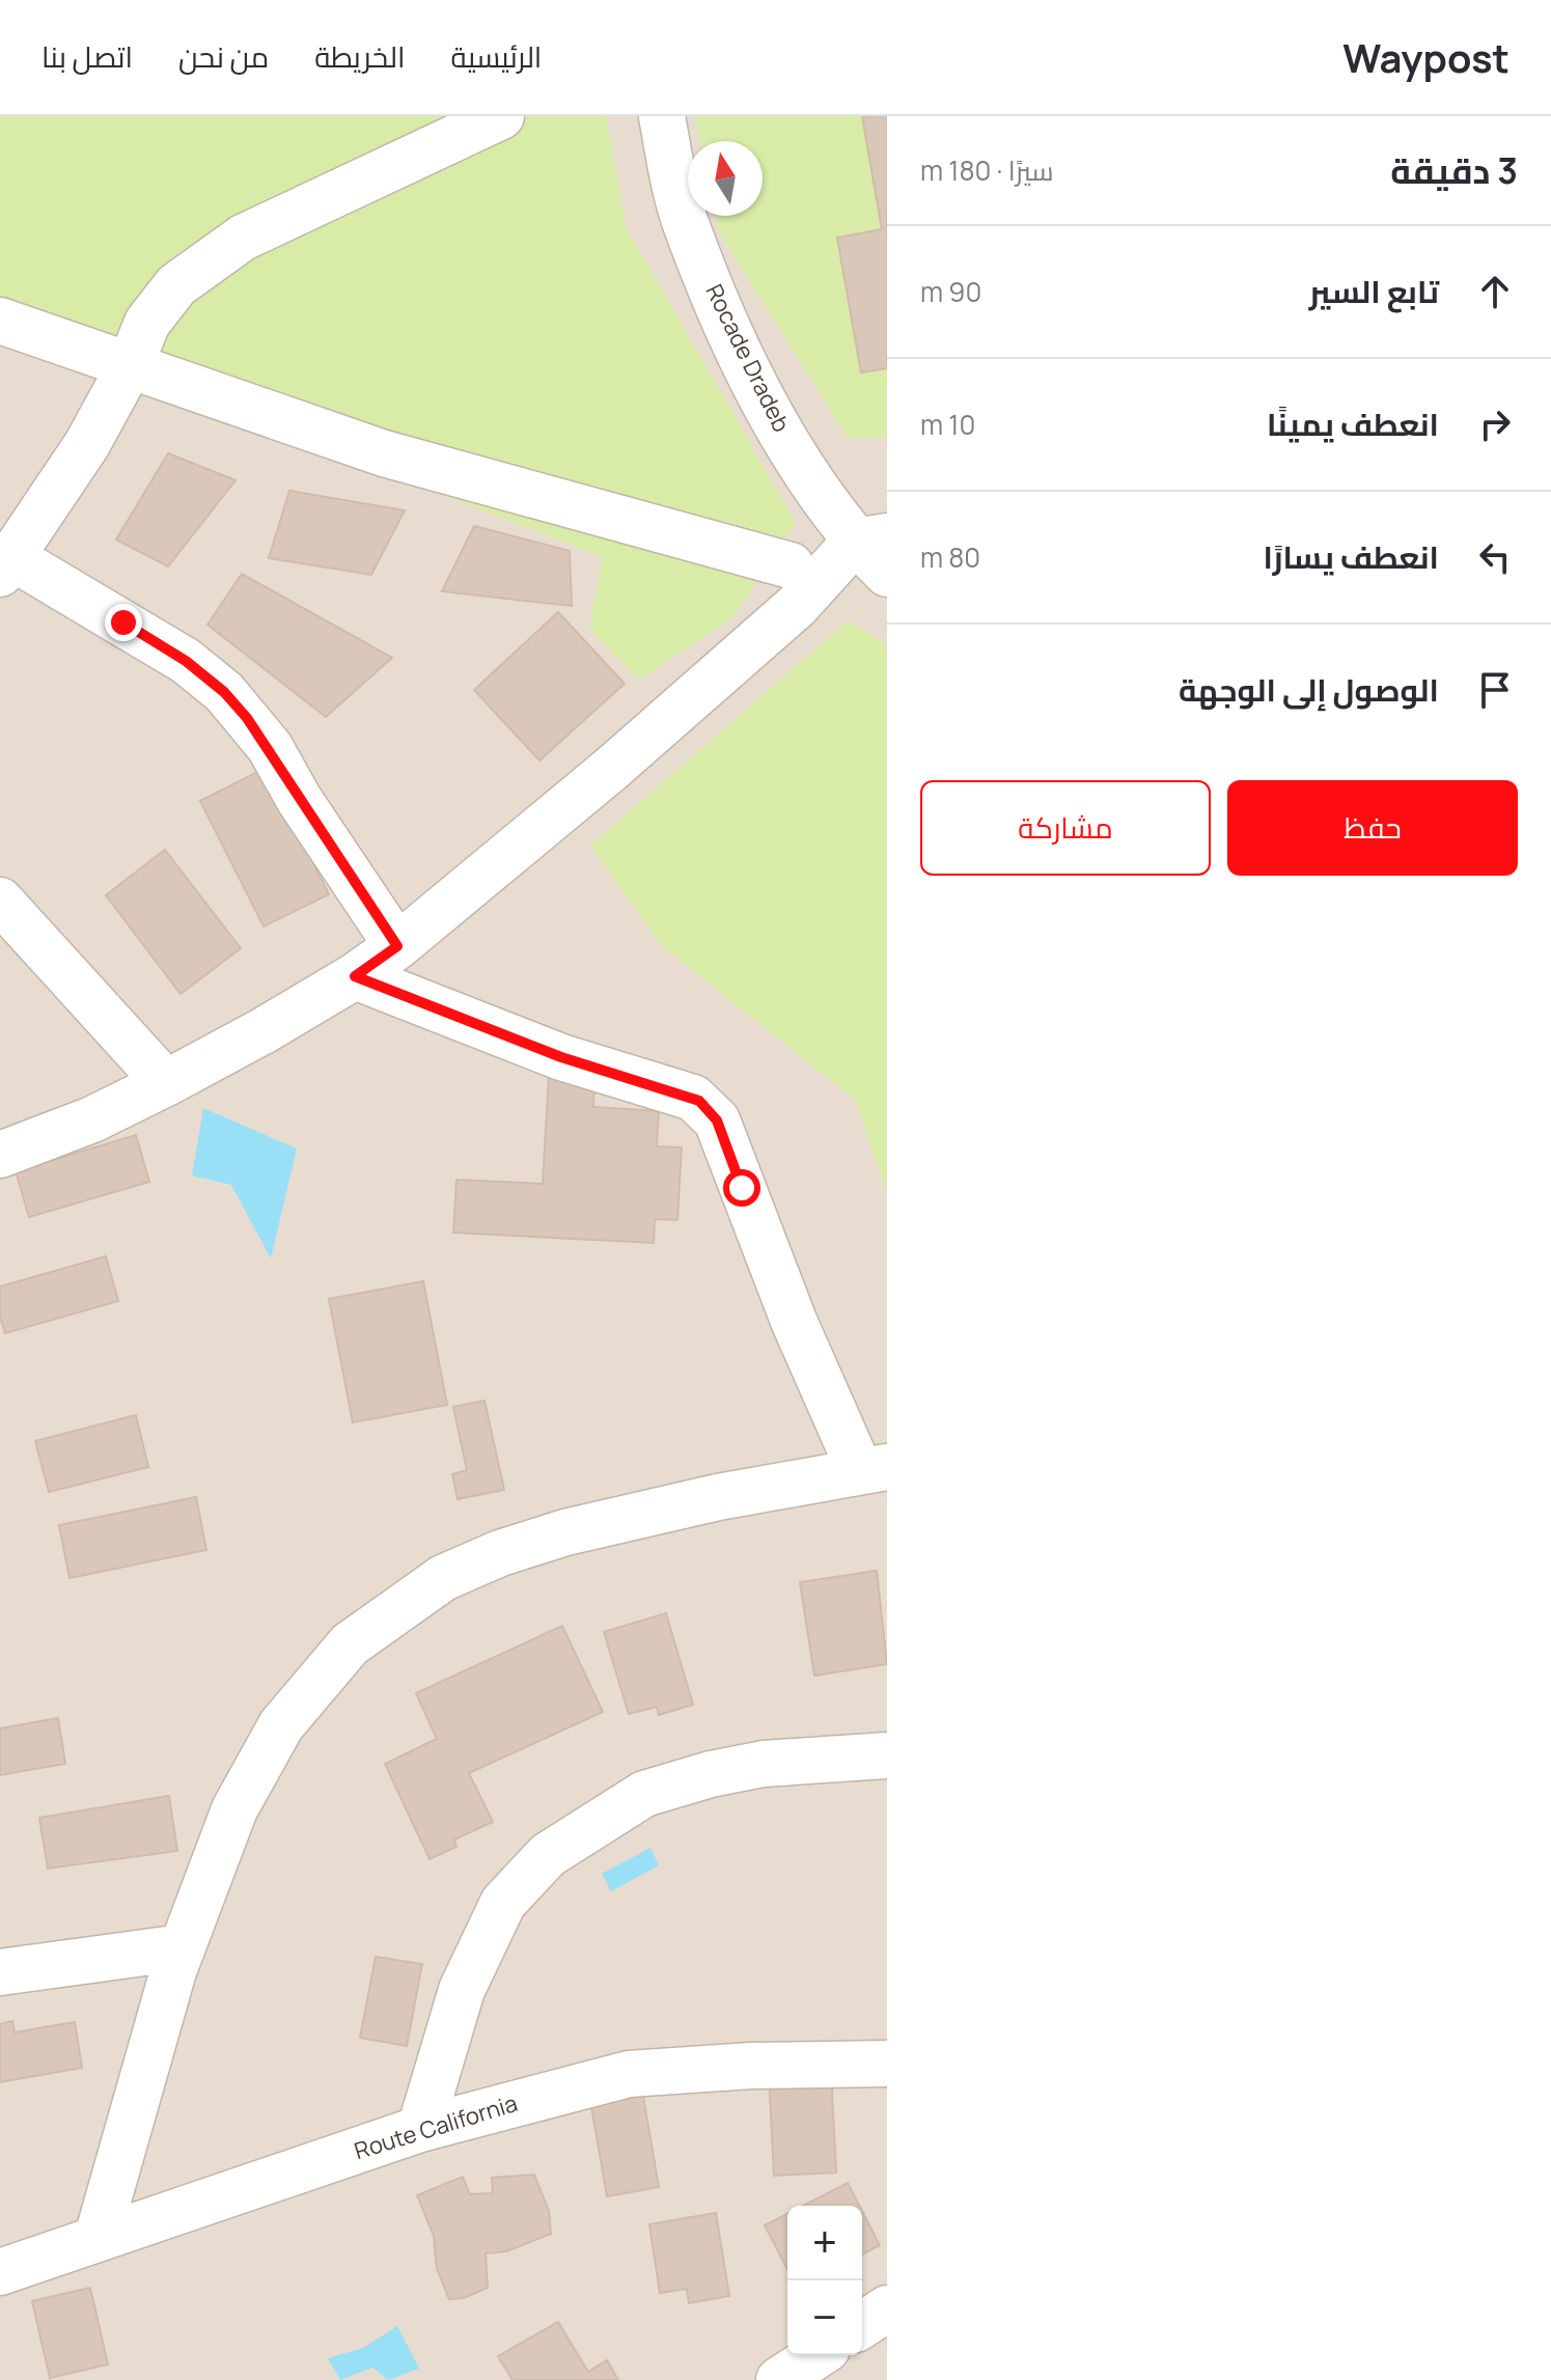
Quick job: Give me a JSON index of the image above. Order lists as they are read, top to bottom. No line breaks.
{"streets":{"street":["Rocade Dradeb","Route California"]},"north":"top","page":{"header":"Waypost","nav":["الرئيسية","الخريطة","من نحن","اتصل بنا"],"heading":["3 دقيقة","سيرًا · 180 m"],"list":[["تابع السير","90 m"],["انعطف يمينًا","10 m"],["انعطف يسارًا","80 m"],"الوصول إلى الوجهة"],"buttons":["حفظ","مشاركة"],"map_buttons":["+","−"]}}
